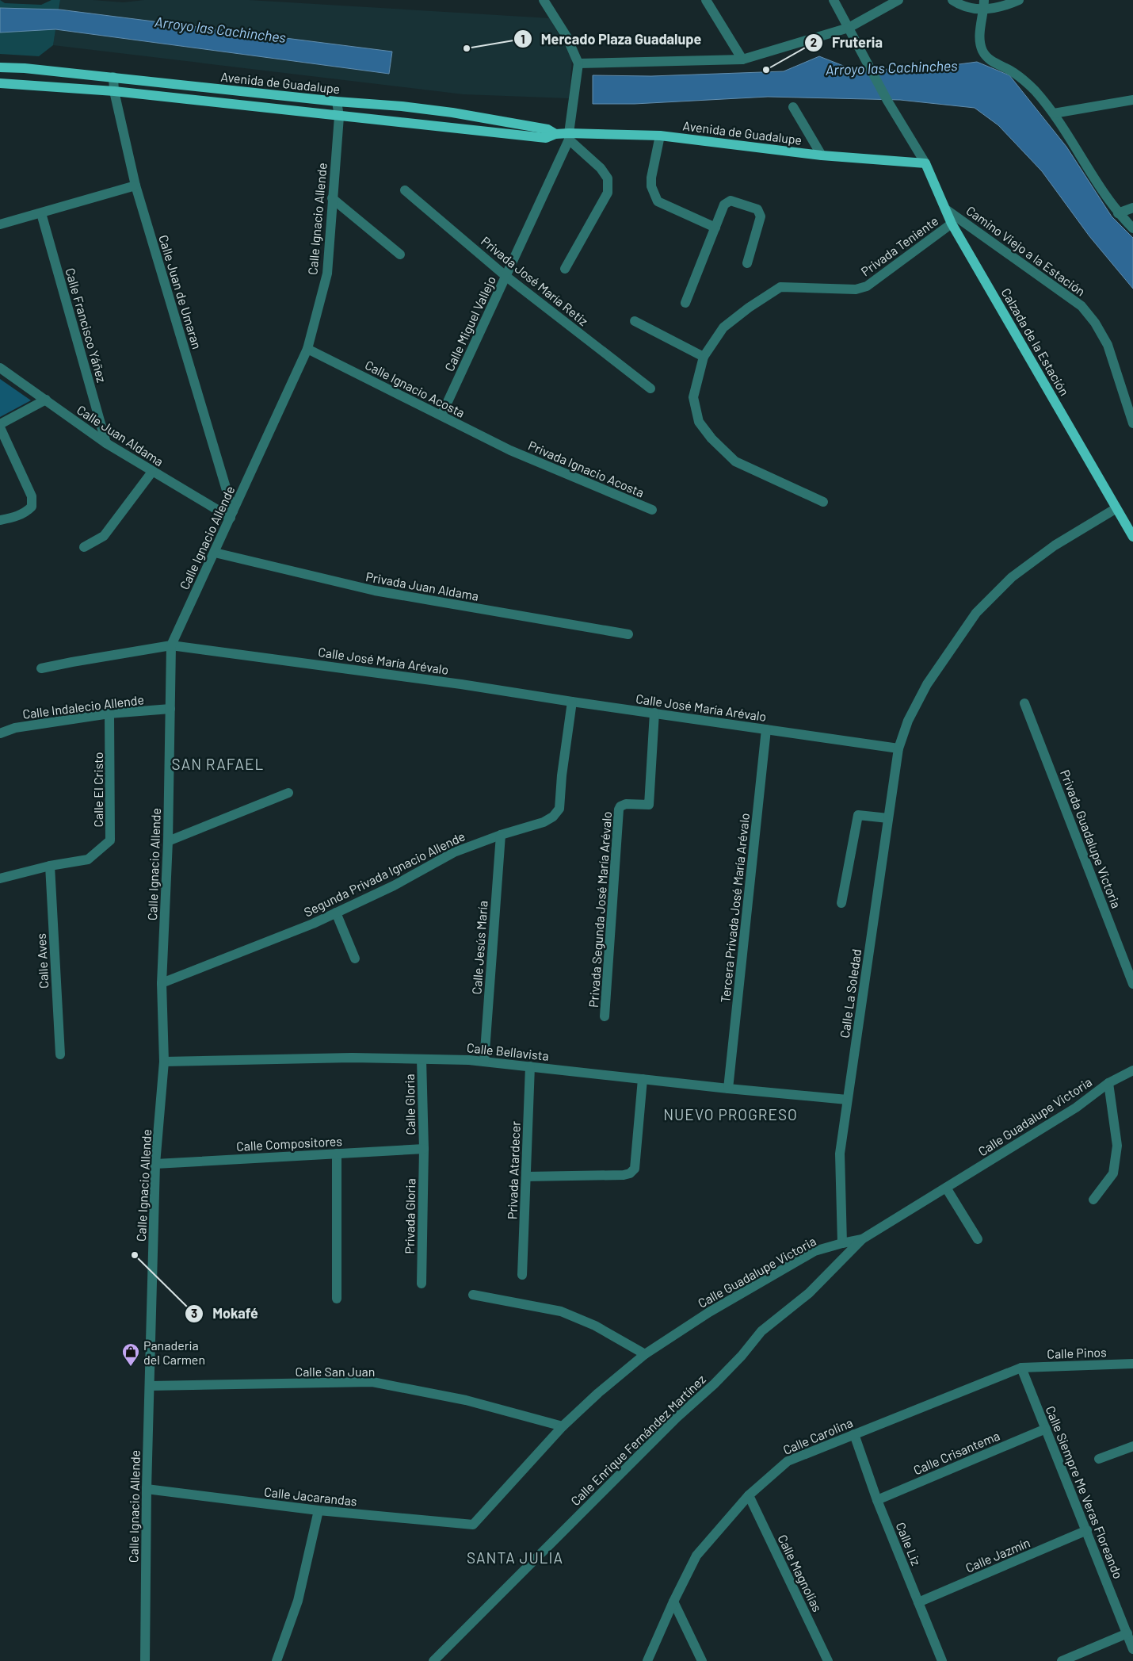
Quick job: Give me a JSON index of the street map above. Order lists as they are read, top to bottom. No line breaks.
{"streets":{"main road":["Avenida de Guadalupe","Calzada de la Estación"],"street":["Calle Ignacio Allende","Privada Teniente","Camino Viejo a la Estación","Privada José María Retiz","Calle Juan de Umaran","Calle Miguel Vallejo","Calle Francisco Yáñez","Calle Ignacio Acosta","Calle Juan Aldama","Privada Ignacio Acosta","Privada Juan Aldama","Calle José María Arévalo","Calle Indalecio Allende","Calle El Cristo","Privada Guadalupe Victoria","Segunda Privada Ignacio Allende","Tercera Privada José María Arévalo","Privada Segunda José María Arévalo","Calle Jesús María","Calle Aves","Calle La Soledad","Calle Bellavista","Calle Gloria","Calle Guadalupe Victoria","Calle Compositores","Privada Atardecer","Privada Gloria","Calle Pinos","Calle San Juan","Calle Carolina","Calle Enrique Fernández Martínez","Calle Crisantema","Calle Siempre Me Veras Floreando","Calle Jacarandas","Calle Liz","Calle Jazmín","Calle Magnolias"]},"crossings":[["Avenida de Guadalupe","Calle Ignacio Allende"],["Avenida de Guadalupe","Calle Juan de Umaran"],["Avenida de Guadalupe","Calle Miguel Vallejo"],["Avenida de Guadalupe","Calzada de la Estación"],["Calle Ignacio Allende","Calle Juan de Umaran"],["Calle Ignacio Allende","Calle Ignacio Acosta"],["Calle Ignacio Allende","Calle Juan Aldama"],["Calle Ignacio Allende","Privada Juan Aldama"],["Calle Ignacio Allende","Calle José María Arévalo"],["Calle Ignacio Allende","Calle Indalecio Allende"],["Calle Ignacio Allende","Segunda Privada Ignacio Allende"],["Calle Ignacio Allende","Calle Bellavista"],["Calle Ignacio Allende","Calle Compositores"],["Calle Ignacio Allende","Calle San Juan"],["Calle Ignacio Allende","Calle Jacarandas"],["Privada Teniente","Calzada de la Estación"],["Camino Viejo a la Estación","Calzada de la Estación"],["Privada José María Retiz","Calle Miguel Vallejo"],["Calle Juan de Umaran","Calle Juan Aldama"],["Calle Miguel Vallejo","Calle Ignacio Acosta"],["Calle Francisco Yáñez","Calle Juan Aldama"],["Calle Ignacio Acosta","Privada Ignacio Acosta"],["Calle José María Arévalo","Segunda Privada Ignacio Allende"],["Calle José María Arévalo","Tercera Privada José María Arévalo"],["Calle José María Arévalo","Privada Segunda José María Arévalo"],["Calle José María Arévalo","Calle La Soledad"],["Calle Indalecio Allende","Calle El Cristo"],["Calle El Cristo","Calle Aves"],["Segunda Privada Ignacio Allende","Calle Jesús María"],["Tercera Privada José María Arévalo","Calle Bellavista"],["Calle Jesús María","Calle Bellavista"],["Calle La Soledad","Calle Bellavista"],["Calle La Soledad","Calle Guadalupe Victoria"],["Calle Bellavista","Calle Gloria"],["Calle Bellavista","Privada Atardecer"],["Calle Gloria","Calle Compositores"],["Calle Gloria","Privada Gloria"],["Calle Guadalupe Victoria","Calle San Juan"],["Calle Guadalupe Victoria","Calle Enrique Fernández Martínez"],["Calle Guadalupe Victoria","Calle Jacarandas"],["Calle Compositores","Privada Gloria"],["Calle Pinos","Calle Carolina"],["Calle Pinos","Calle Siempre Me Veras Floreando"],["Calle Carolina","Calle Siempre Me Veras Floreando"],["Calle Carolina","Calle Liz"],["Calle Carolina","Calle Magnolias"],["Calle Crisantema","Calle Siempre Me Veras Floreando"],["Calle Crisantema","Calle Liz"],["Calle Siempre Me Veras Floreando","Calle Jazmín"],["Calle Liz","Calle Jazmín"]],"districts":["SAN RAFAEL","NUEVO PROGRESO","SANTA JULIA"],"water":["Arroyo las Cachinches"],"places":{"other":["Mercado Plaza Guadalupe","Fruteria","Mokafé"],"shop":["Panaderia del Carmen"]}}
